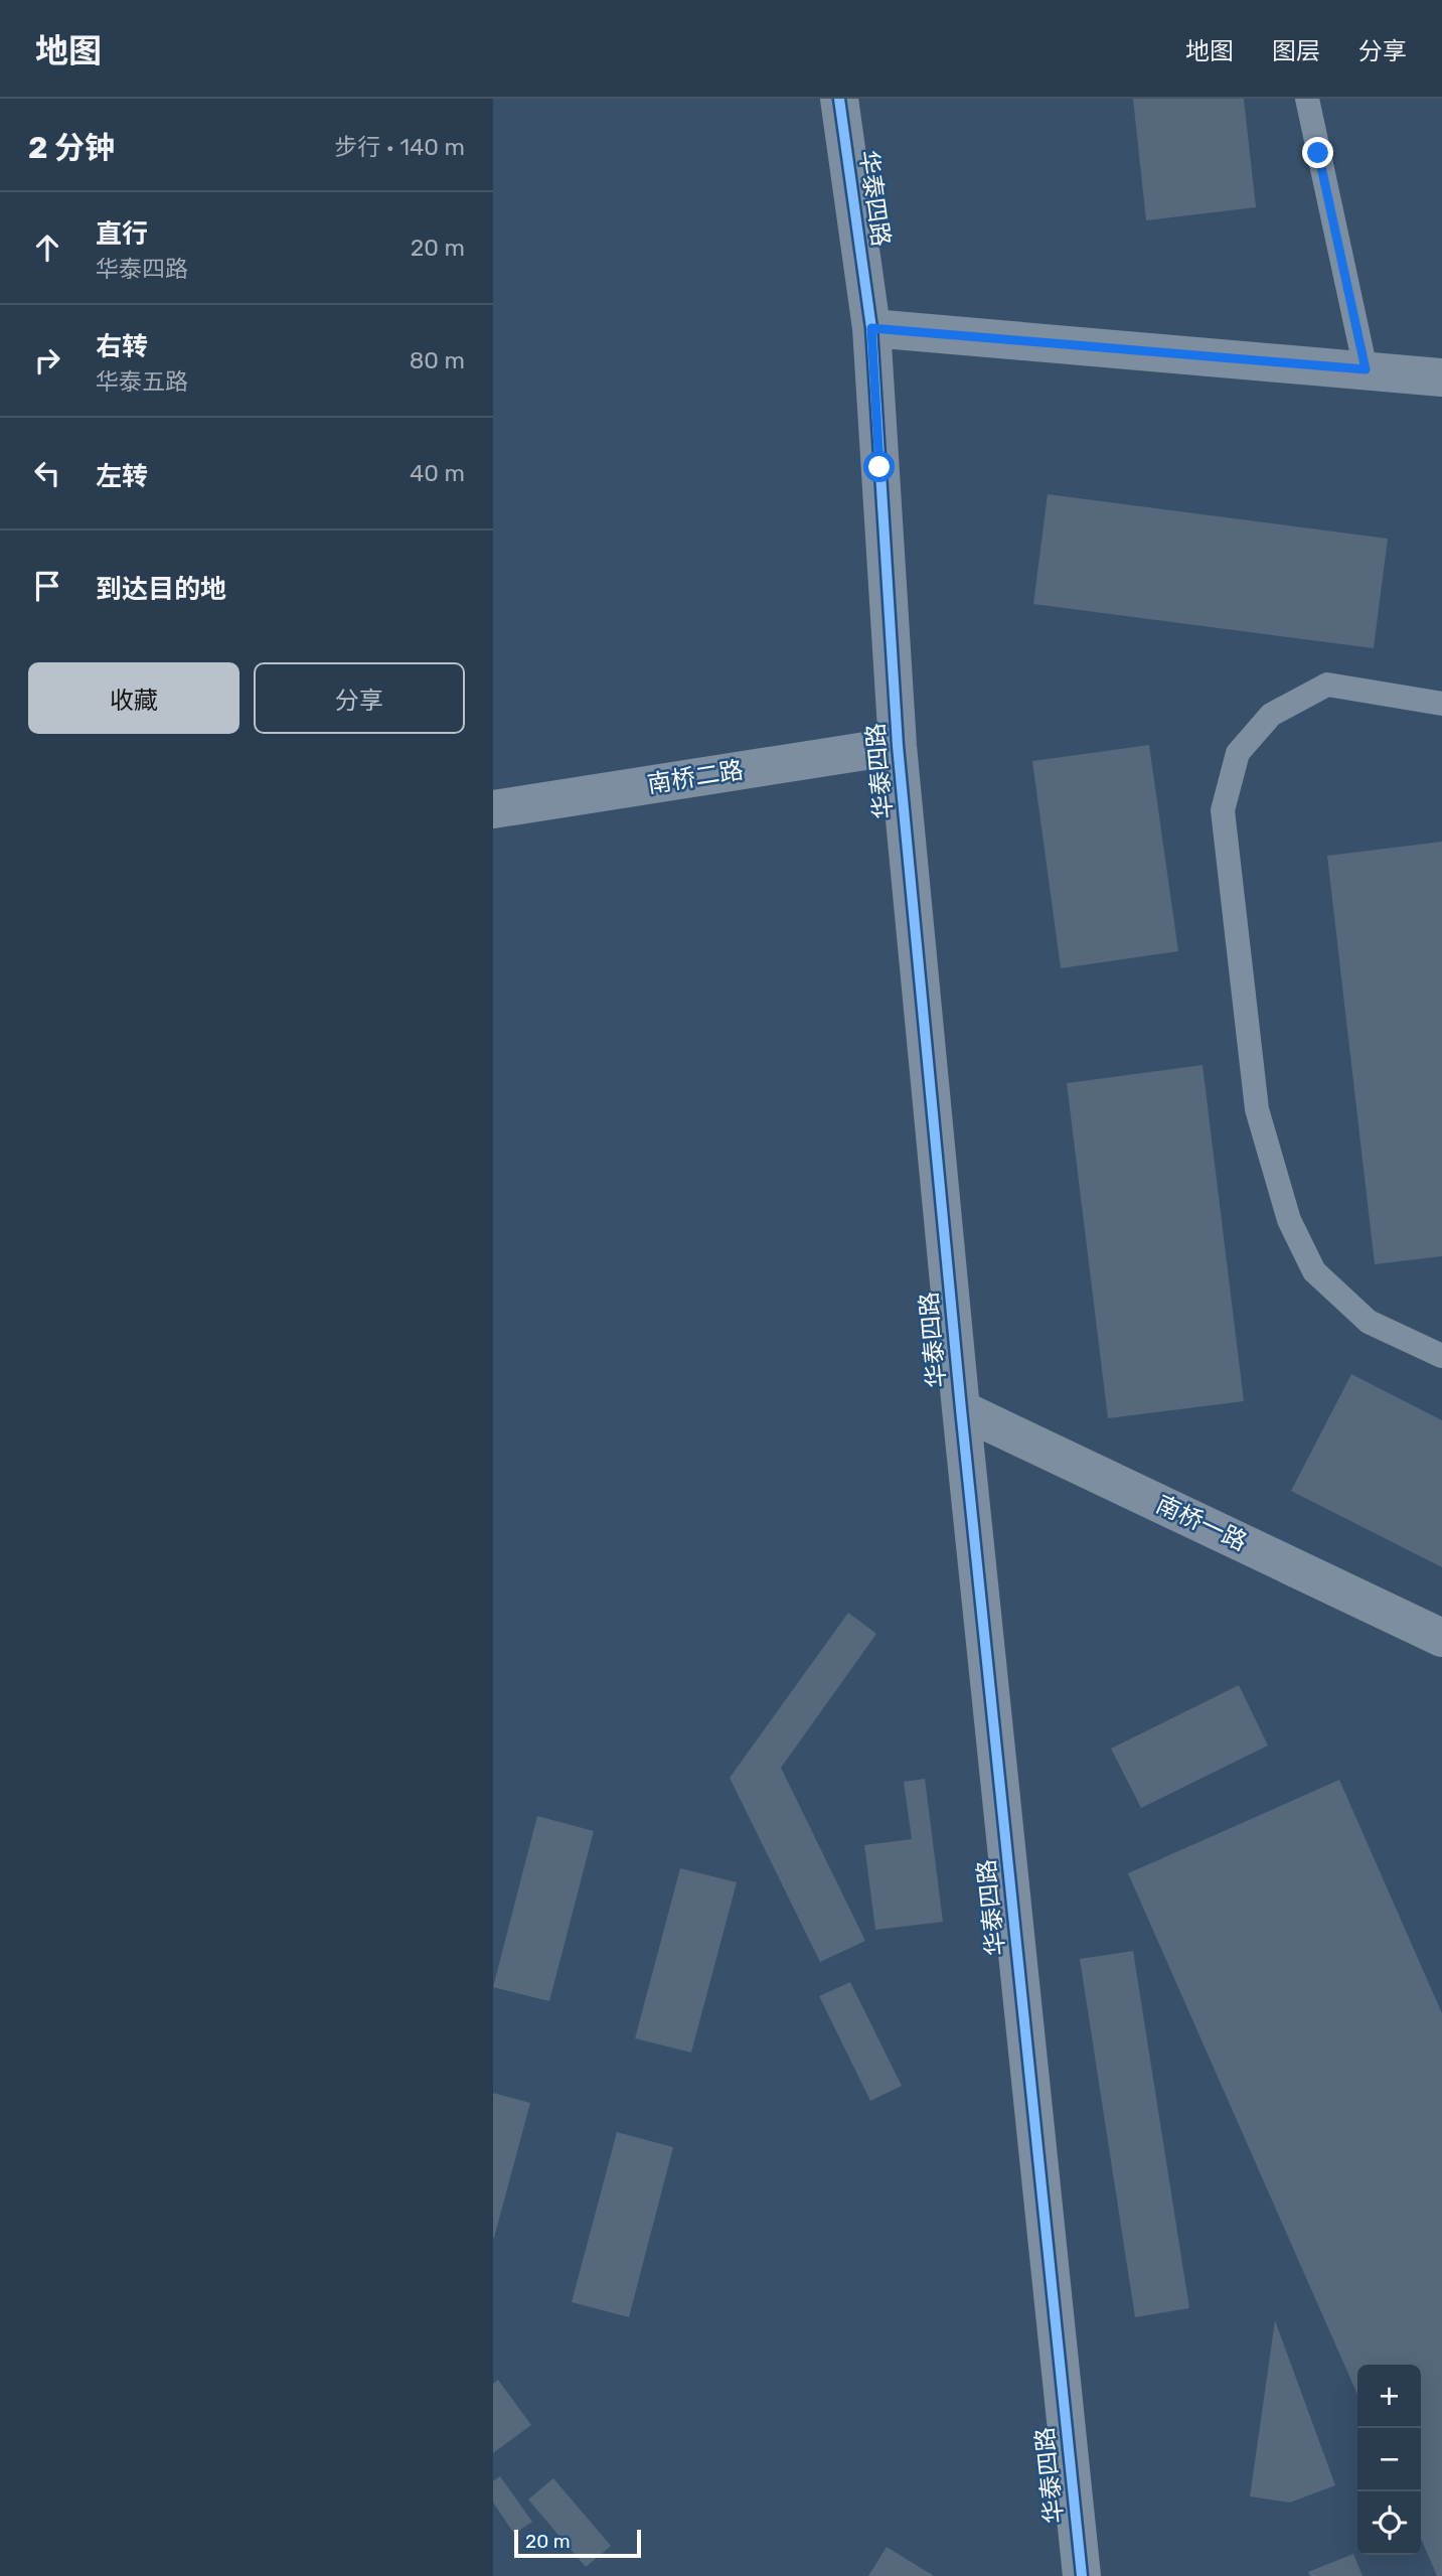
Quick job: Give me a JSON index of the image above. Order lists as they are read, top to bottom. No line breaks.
{"streets":{"street":["华泰四路","南桥二路","南桥一路"]},"crossings":[["华泰四路","南桥二路"],["华泰四路","南桥一路"]],"scale_bar":"20 m","page":{"header":"地图","nav":["地图","图层","分享"],"heading":["2 分钟","步行 · 140 m"],"list":[["直行","华泰四路","20 m"],["右转","华泰五路","80 m"],["左转","40 m"],"到达目的地"],"buttons":["收藏","分享"],"map_buttons":["+","−"],"scale":"20 m"}}
